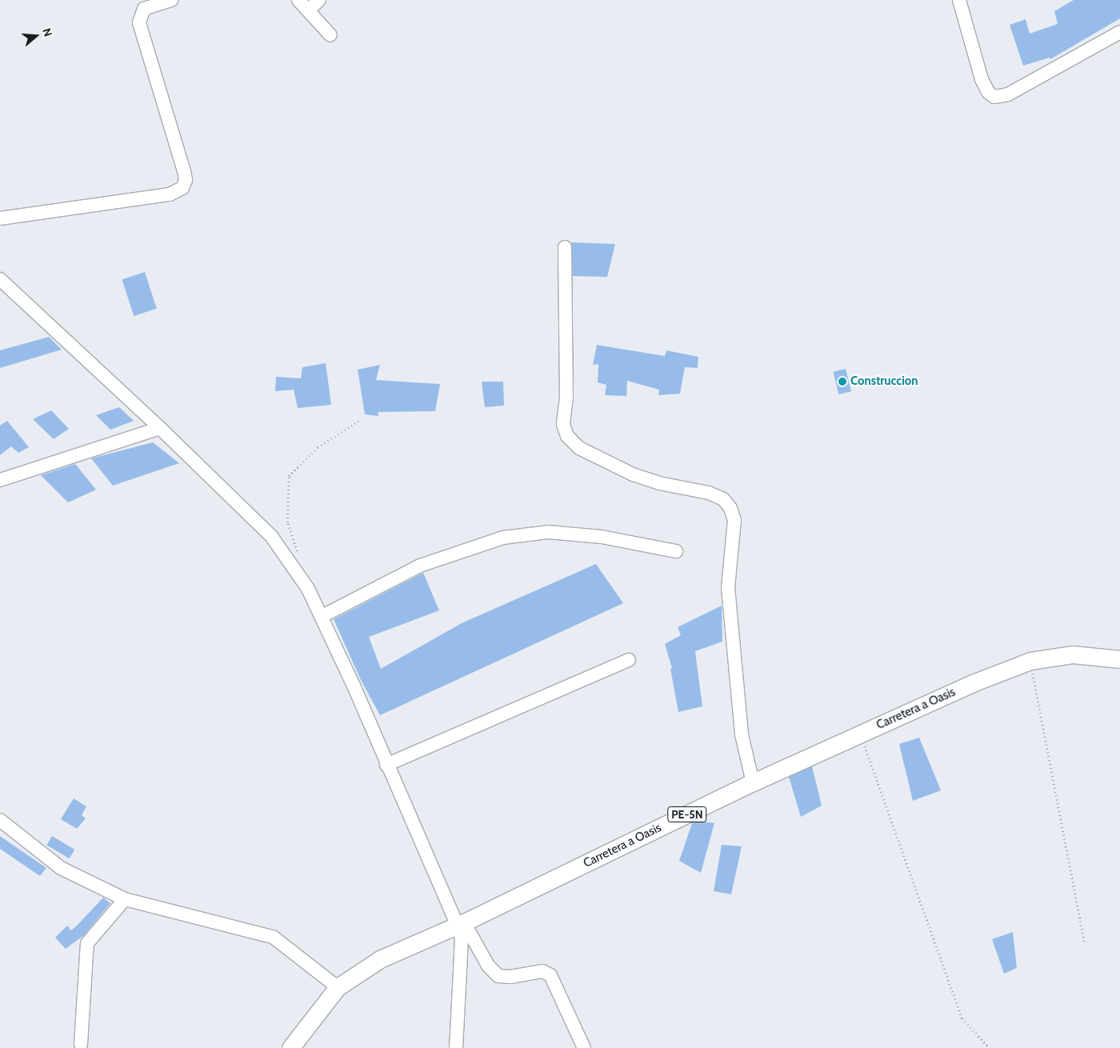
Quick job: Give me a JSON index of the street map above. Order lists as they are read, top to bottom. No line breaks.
{"streets":{"main road":["Carretera a Oasis","PE-5N"]},"places":["Construccion"],"north":"right"}
